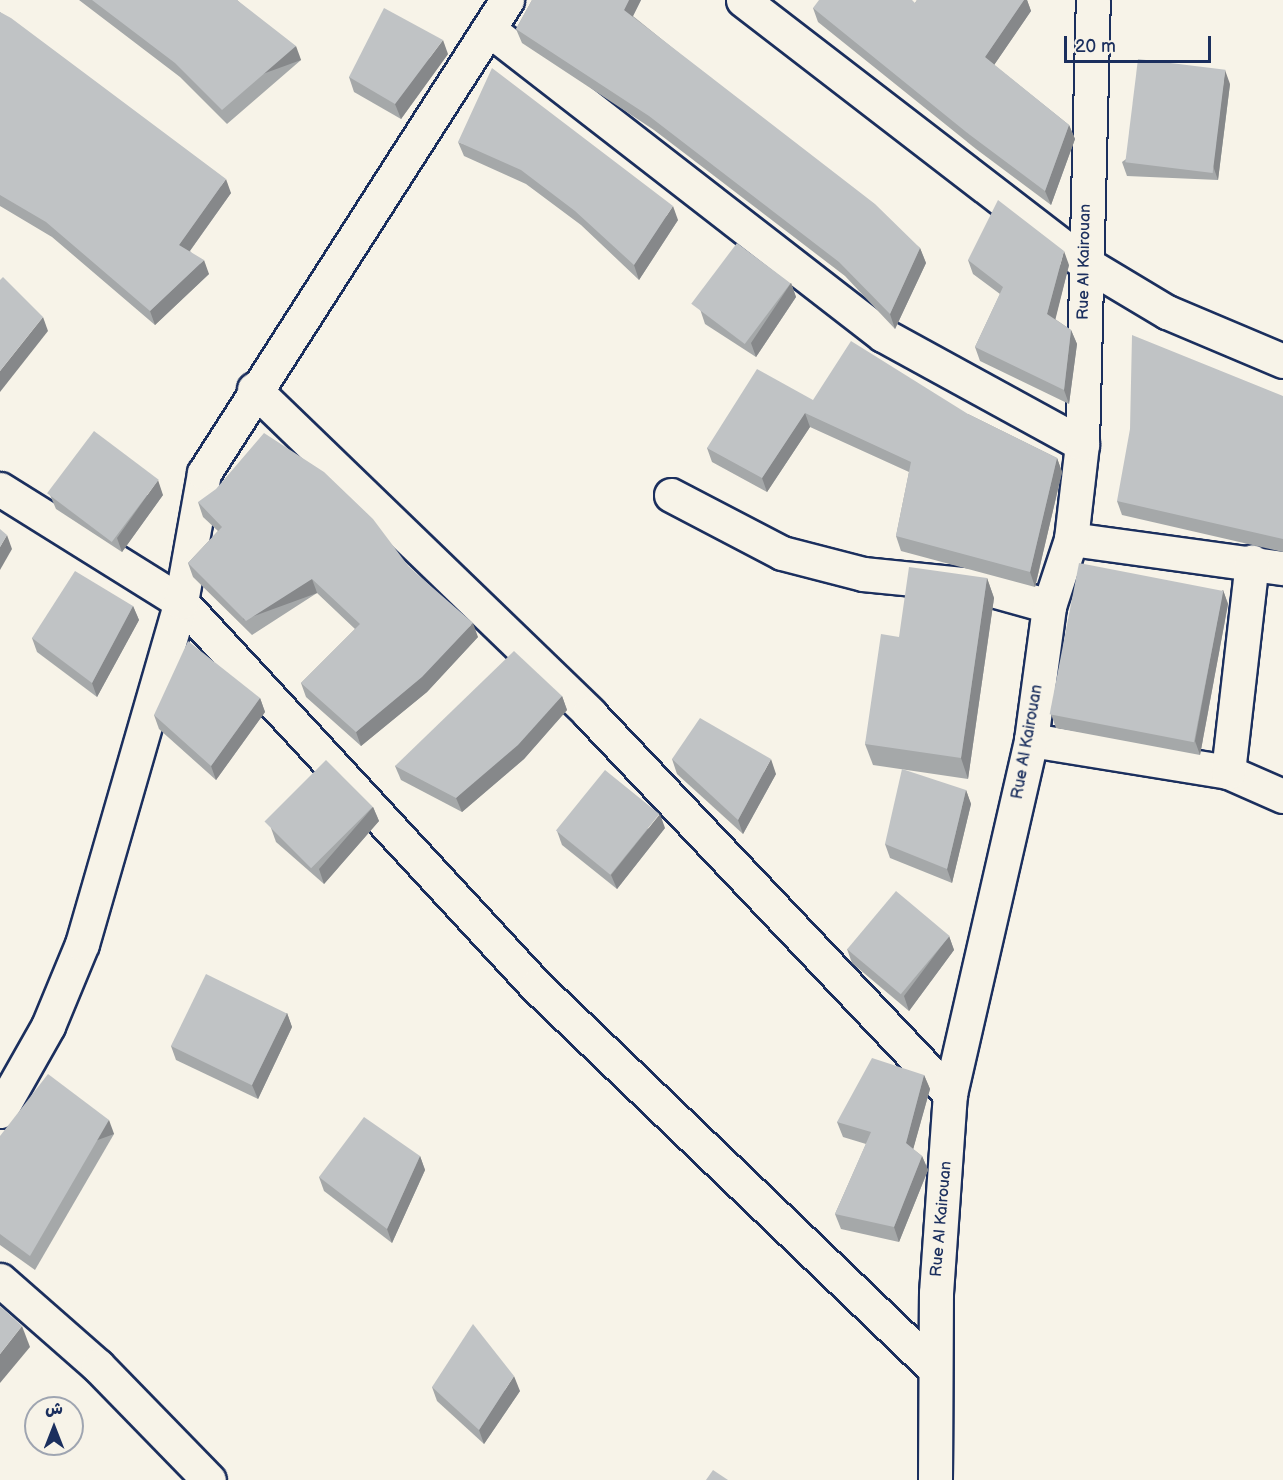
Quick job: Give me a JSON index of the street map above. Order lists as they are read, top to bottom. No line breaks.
{"streets":{"street":["Rue Al Kairouan"]},"scale_bar":"20 m","north":"top"}
